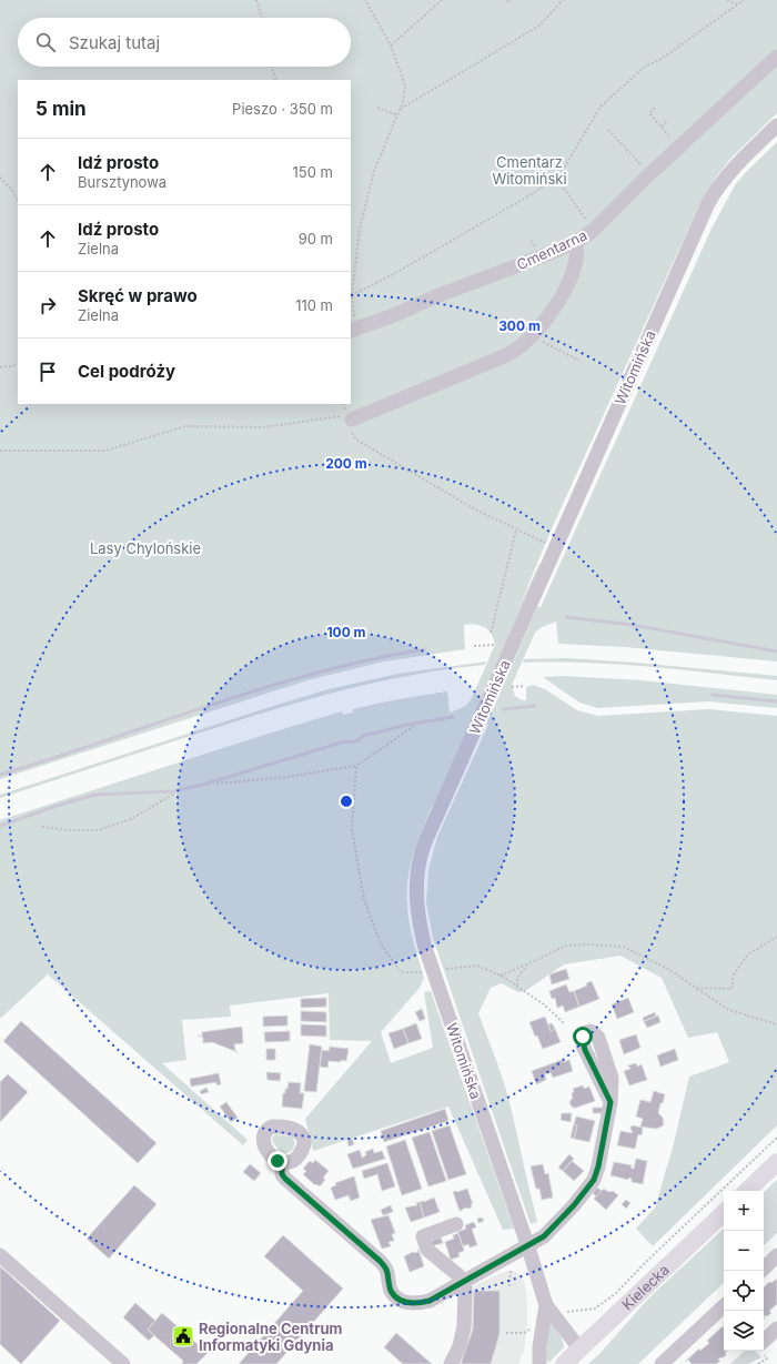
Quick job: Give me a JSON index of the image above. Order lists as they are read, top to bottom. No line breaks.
{"streets":{"main road":["Kielecka"],"street":["Cmentarna","Witomińska"]},"crossings":[["Witomińska","Kielecka"]],"parks":["Cmentarz Witomiński","Lasy Chylońskie"],"places":{"public building":["Regionalne Centrum Informatyki Gdynia"]},"page":{"search":"Szukaj tutaj","heading":["5 min","Pieszo · 350 m"],"list":[["Idź prosto","Bursztynowa","150 m"],["Idź prosto","Zielna","90 m"],["Skręć w prawo","Zielna","110 m"],"Cel podróży"],"map_buttons":["+","−"]},"rings":["300 m","200 m","100 m"]}
